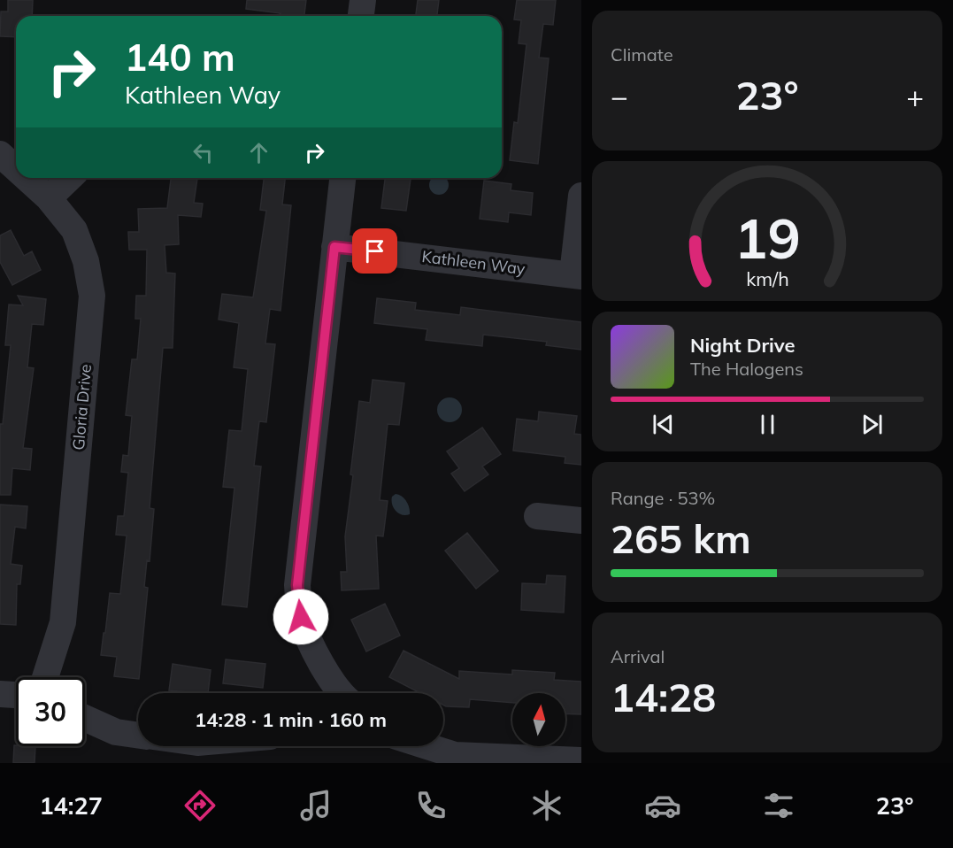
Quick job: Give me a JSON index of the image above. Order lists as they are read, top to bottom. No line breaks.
{"streets":{"street":["Kathleen Way","Gloria Drive"]},"north":"top","page":{"tile":["Climate",["Range · 53%","265 km"],["Arrival","14:28"]],"turn":["140 m","Kathleen Way"],"heat":["−","23°","+"],"song":["Night Drive","The Halogens"],"limit":"30","trip":"14:28 · 1 min · 160 m","tabs":["14:27","23°"],"gauge":["19","km/h"]}}
